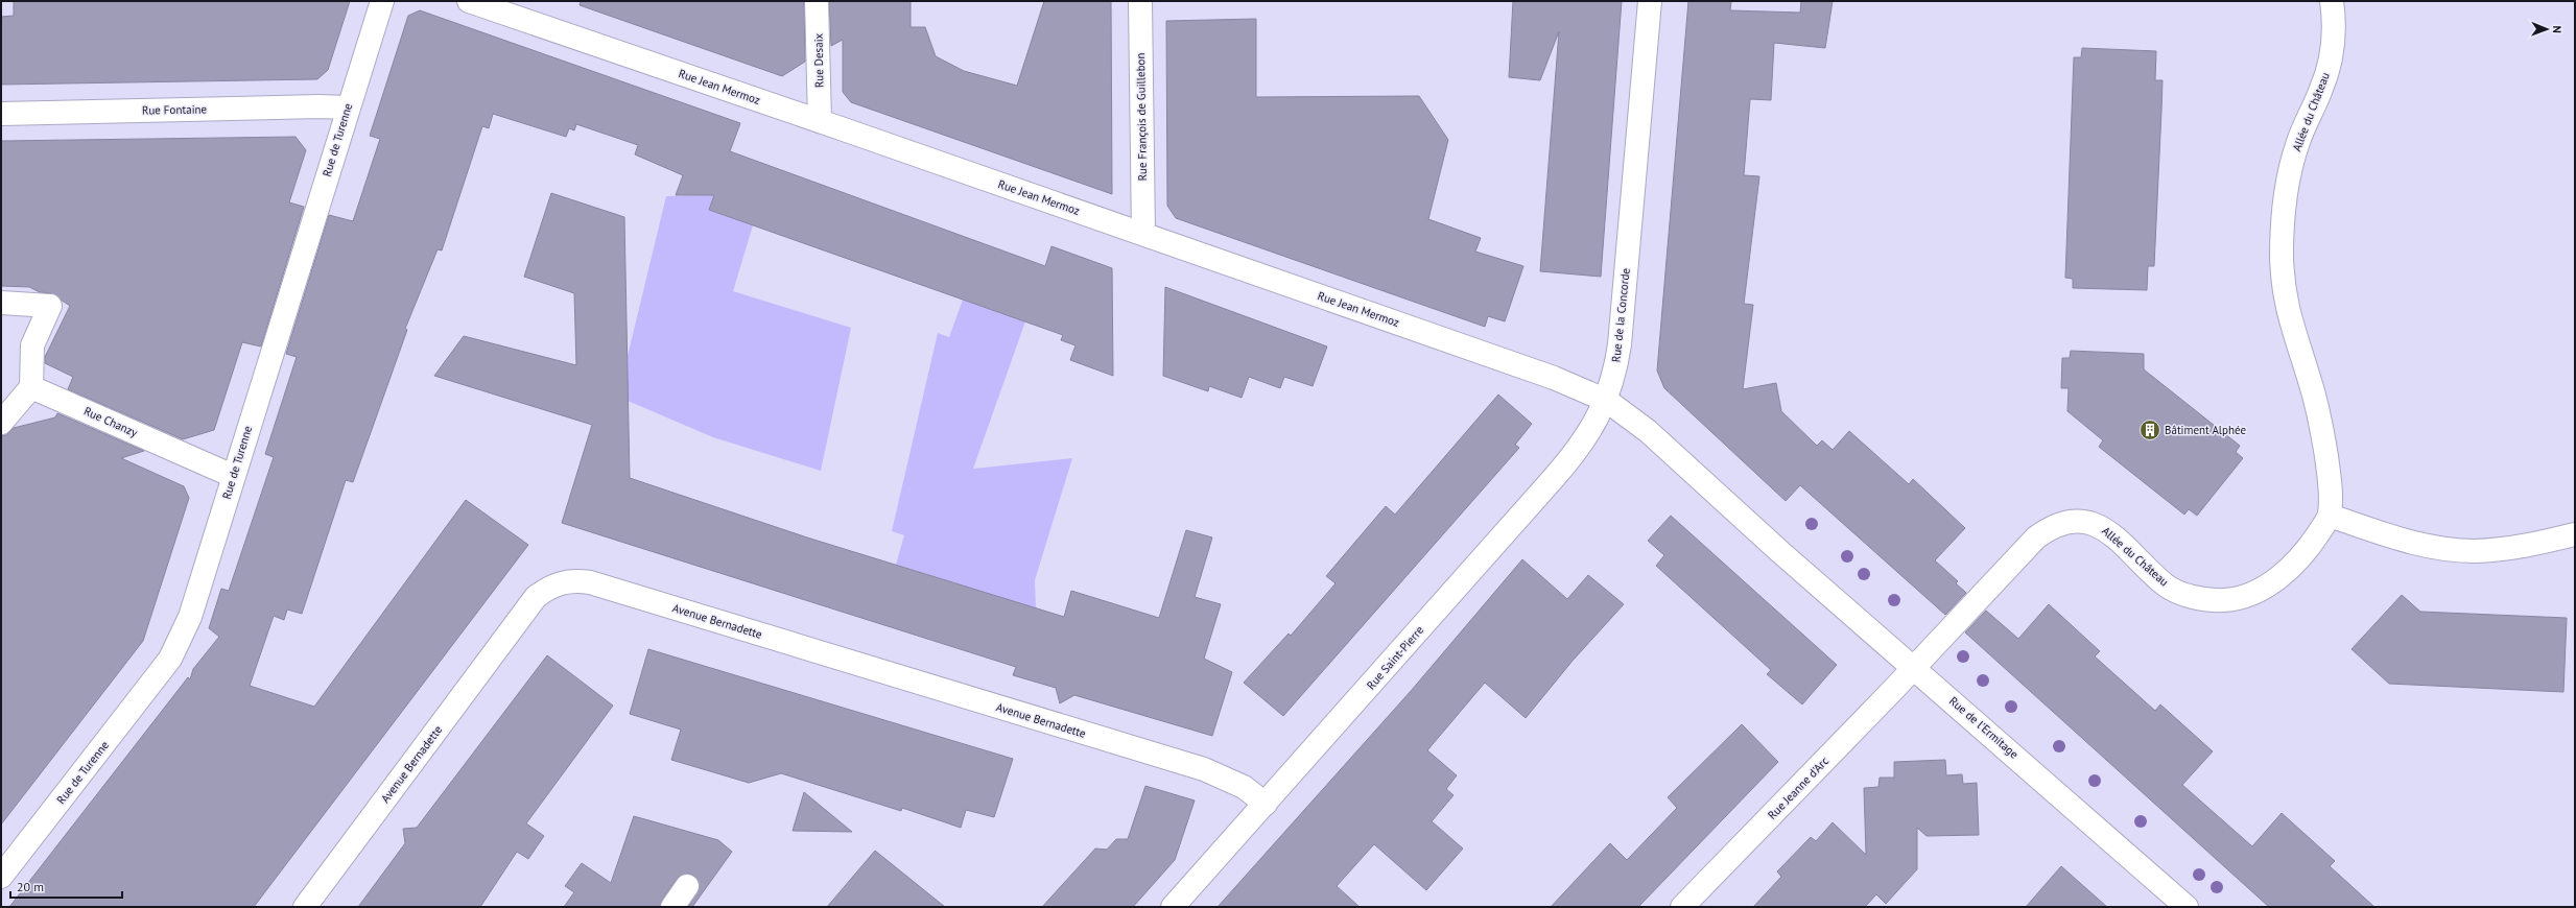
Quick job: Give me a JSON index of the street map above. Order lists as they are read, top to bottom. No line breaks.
{"streets":{"street":["Rue Desaix","Rue Jean Mermoz","Rue Fontaine","Allée du Château","Rue François de Guillebon","Rue de Turenne","Rue de la Concorde","Rue Chanzy","Avenue Bernadette","Rue Saint-Pierre","Rue de l'Ermitage","Rue Jeanne d'Arc"]},"crossings":[["Rue Desaix","Rue Jean Mermoz"],["Rue Jean Mermoz","Rue François de Guillebon"],["Rue Jean Mermoz","Rue de la Concorde"],["Rue Jean Mermoz","Rue Saint-Pierre"],["Rue Jean Mermoz","Rue de l'Ermitage"],["Rue Fontaine","Rue de Turenne"],["Allée du Château","Rue de l'Ermitage"],["Allée du Château","Rue Jeanne d'Arc"],["Rue de Turenne","Rue Chanzy"],["Rue de la Concorde","Rue Saint-Pierre"],["Rue de la Concorde","Rue de l'Ermitage"],["Avenue Bernadette","Rue Saint-Pierre"],["Rue Saint-Pierre","Rue de l'Ermitage"],["Rue de l'Ermitage","Rue Jeanne d'Arc"]],"places":{"building":["Bâtiment Alphée"]},"scale_bar":"20 m","north":"right"}
